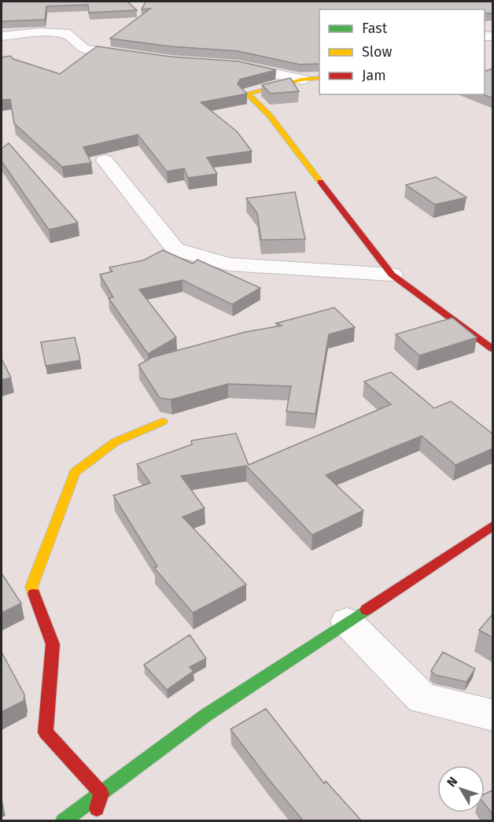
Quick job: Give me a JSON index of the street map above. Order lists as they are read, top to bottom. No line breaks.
{"legend":["Fast","Slow","Jam"],"north":"top left"}
